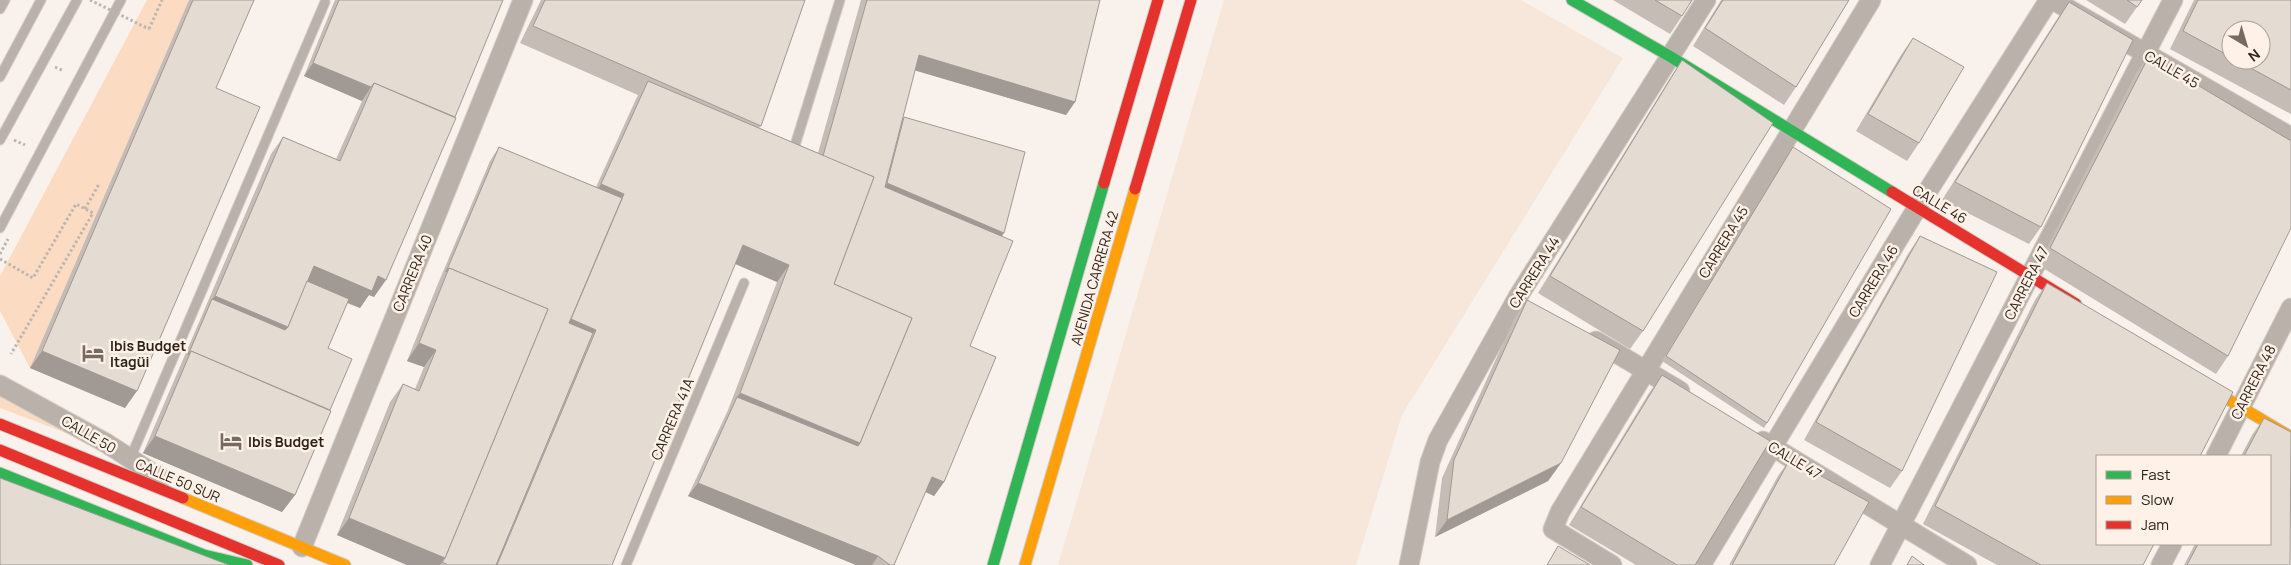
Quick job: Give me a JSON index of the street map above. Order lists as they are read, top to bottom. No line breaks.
{"streets":{"main road":["CALLE 46","AVENIDA CARRERA 42","CALLE 50 SUR"],"street":["CALLE 45","CARRERA 45","CARRERA 44","CARRERA 40","CARRERA 46","CARRERA 47","CARRERA 48","CALLE 50","CALLE 47"],"lane":["CARRERA 41A"]},"crossings":[["CALLE 45","CARRERA 47"],["CALLE 46","CARRERA 45"],["CALLE 46","CARRERA 44"],["CALLE 46","CARRERA 46"],["CALLE 46","CARRERA 47"],["CARRERA 40","CALLE 50 SUR"],["CARRERA 46","CALLE 47"],["CARRERA 47","CALLE 47"],["CALLE 50","CALLE 50 SUR"]],"places":{"hotel":["Ibis Budget Itagüi","Ibis Budget"]},"legend":["Fast","Slow","Jam"],"north":"bottom right"}
